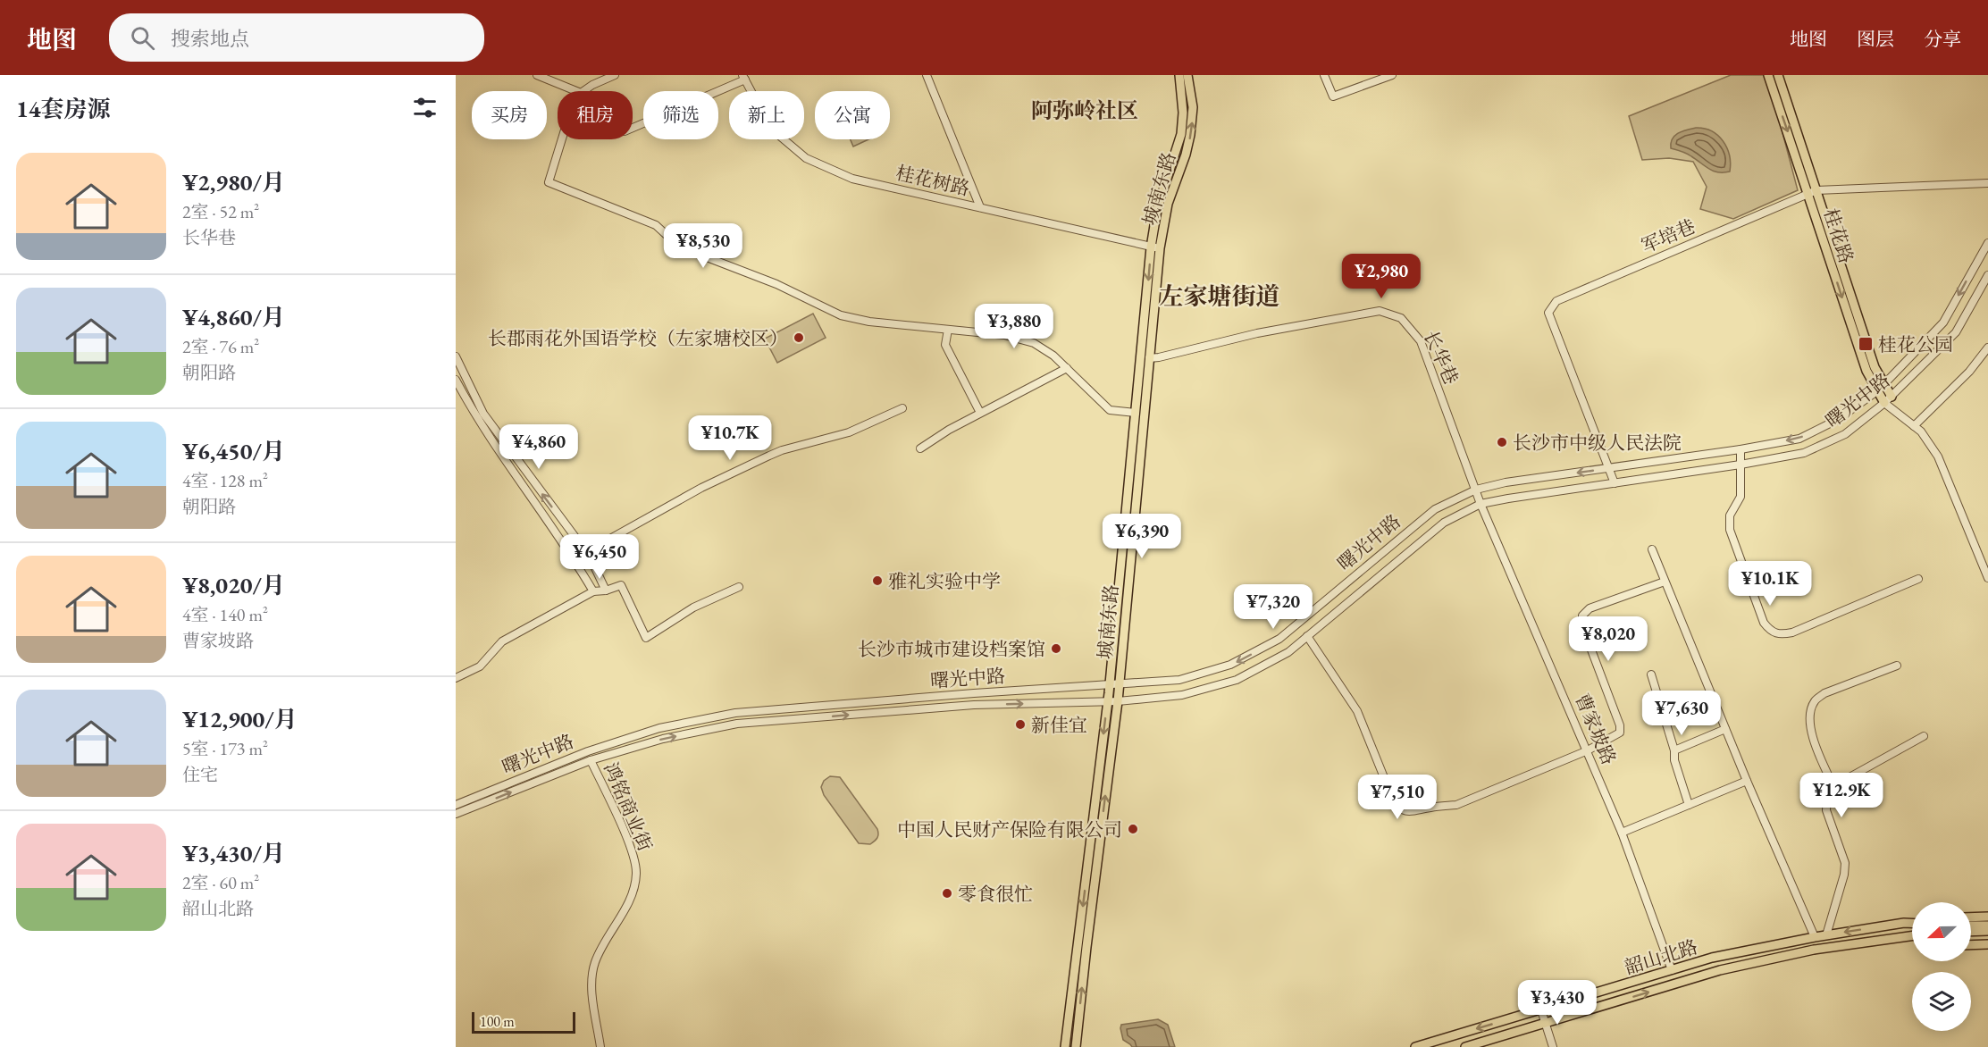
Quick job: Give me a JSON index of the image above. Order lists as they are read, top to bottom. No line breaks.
{"streets":{"main road":["城南东路","桂花路","韶山北路"],"street":["桂花树路","军培巷","长华巷","曙光中路","曹家坡路","鸿铭商业街"]},"crossings":[["桂花树路","城南东路"],["城南东路","长华巷"],["城南东路","曙光中路"],["军培巷","桂花路"],["军培巷","曙光中路"],["桂花路","曙光中路"],["长华巷","曙光中路"],["长华巷","曹家坡路"],["曙光中路","曹家坡路"],["曙光中路","鸿铭商业街"],["曹家坡路","韶山北路"]],"districts":["阿弥岭社区","左家塘街道"],"places":{"other":["长郡雨花外国语学校（左家塘校区）","长沙市中级人民法院","雅礼实验中学","长沙市城市建设档案馆","新佳宜","中国人民财产保险有限公司","零食很忙"],"transit":["桂花公园"]},"scale_bar":"100 m","north":"left","page":{"header":"地图","search":"搜索地点","nav":["地图","图层","分享"],"heading":"14套房源","chip":["买房","租房","筛选","新上","公寓"],"list":[{"name":"¥2,980/月","note":"2室 · 52 m² · 长华巷"},{"name":"¥4,860/月","note":"2室 · 76 m² · 朝阳路"},{"name":"¥6,450/月","note":"4室 · 128 m² · 朝阳路"},{"name":"¥8,020/月","note":"4室 · 140 m² · 曹家坡路"},{"name":"¥12,900/月","note":"5室 · 173 m² · 住宅"},{"name":"¥3,430/月","note":"2室 · 60 m² · 韶山北路"}],"price":["¥8,530","¥2,980","¥3,880","¥10.7K","¥4,860","¥6,390","¥6,450","¥10.1K","¥7,320","¥8,020","¥7,630","¥12.9K","¥7,510","¥3,430"],"scale":"100 m"}}
